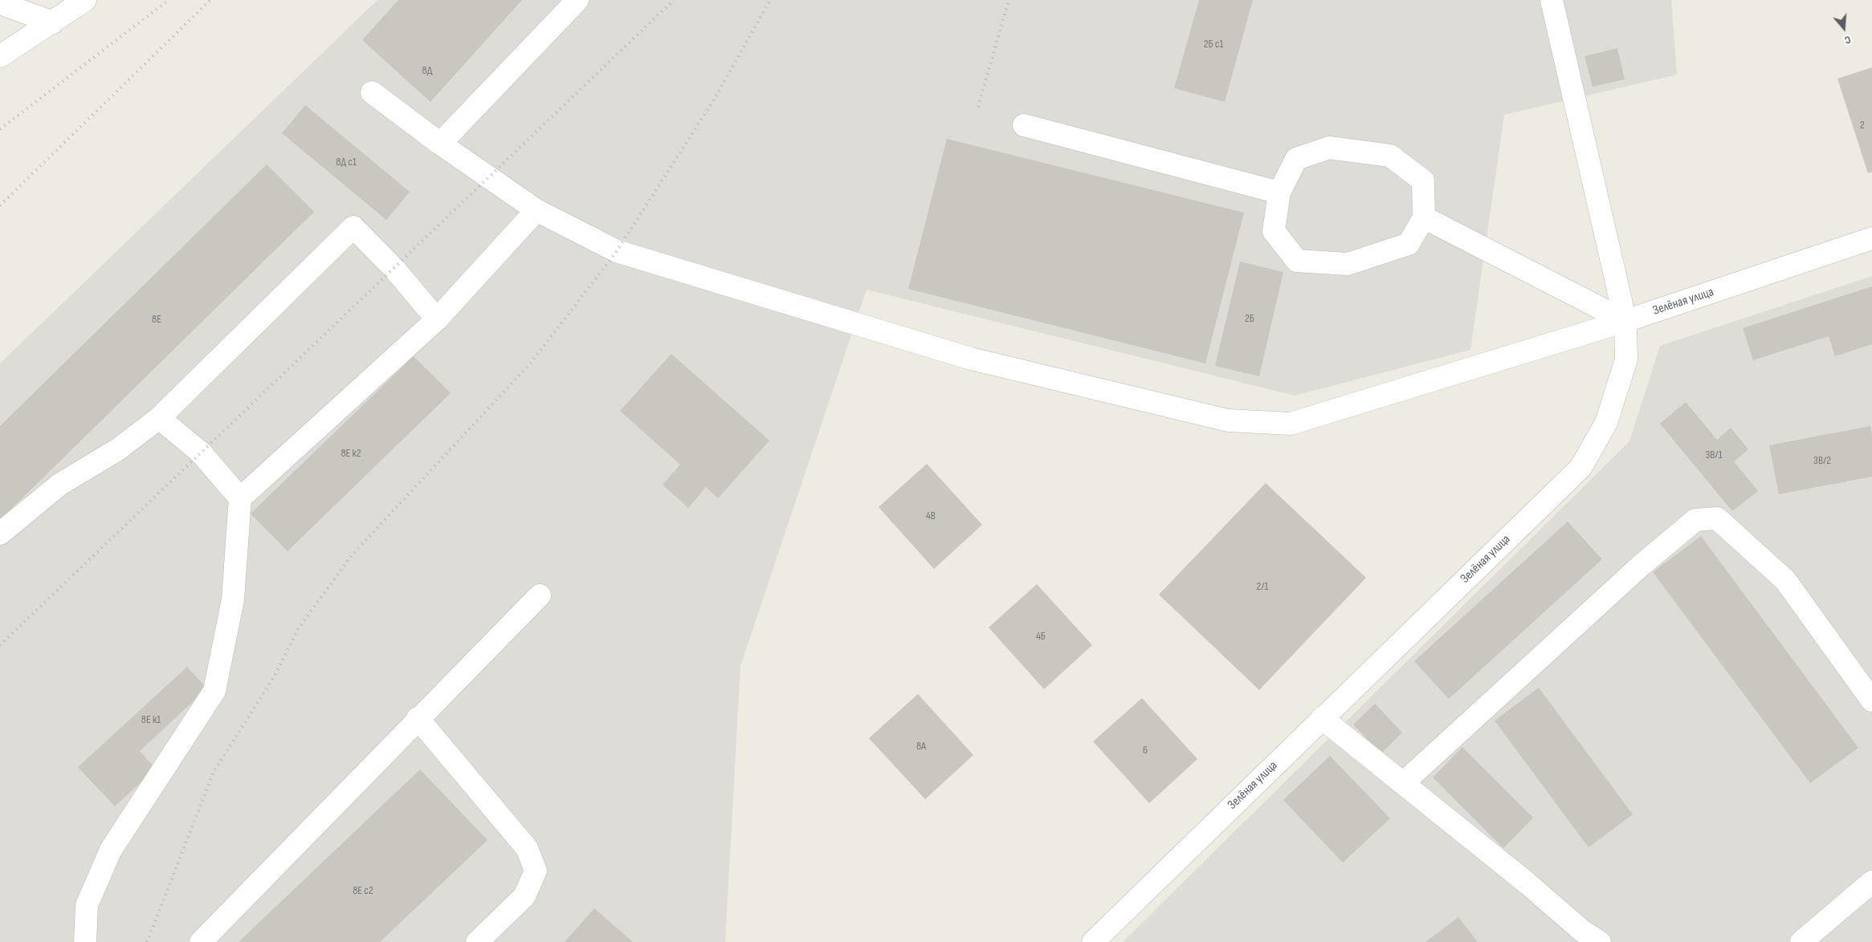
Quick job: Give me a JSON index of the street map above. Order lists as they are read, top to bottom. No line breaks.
{"streets":{"street":["Зелёная улица"]},"house_numbers":["2Б с1","8Д","2","8Д с1","2Б","8Е","8Е к2","3В/1","3В/2","4В","2/1","4Б","8Е к1","8А","6","8Е с2"],"north":"bottom"}
